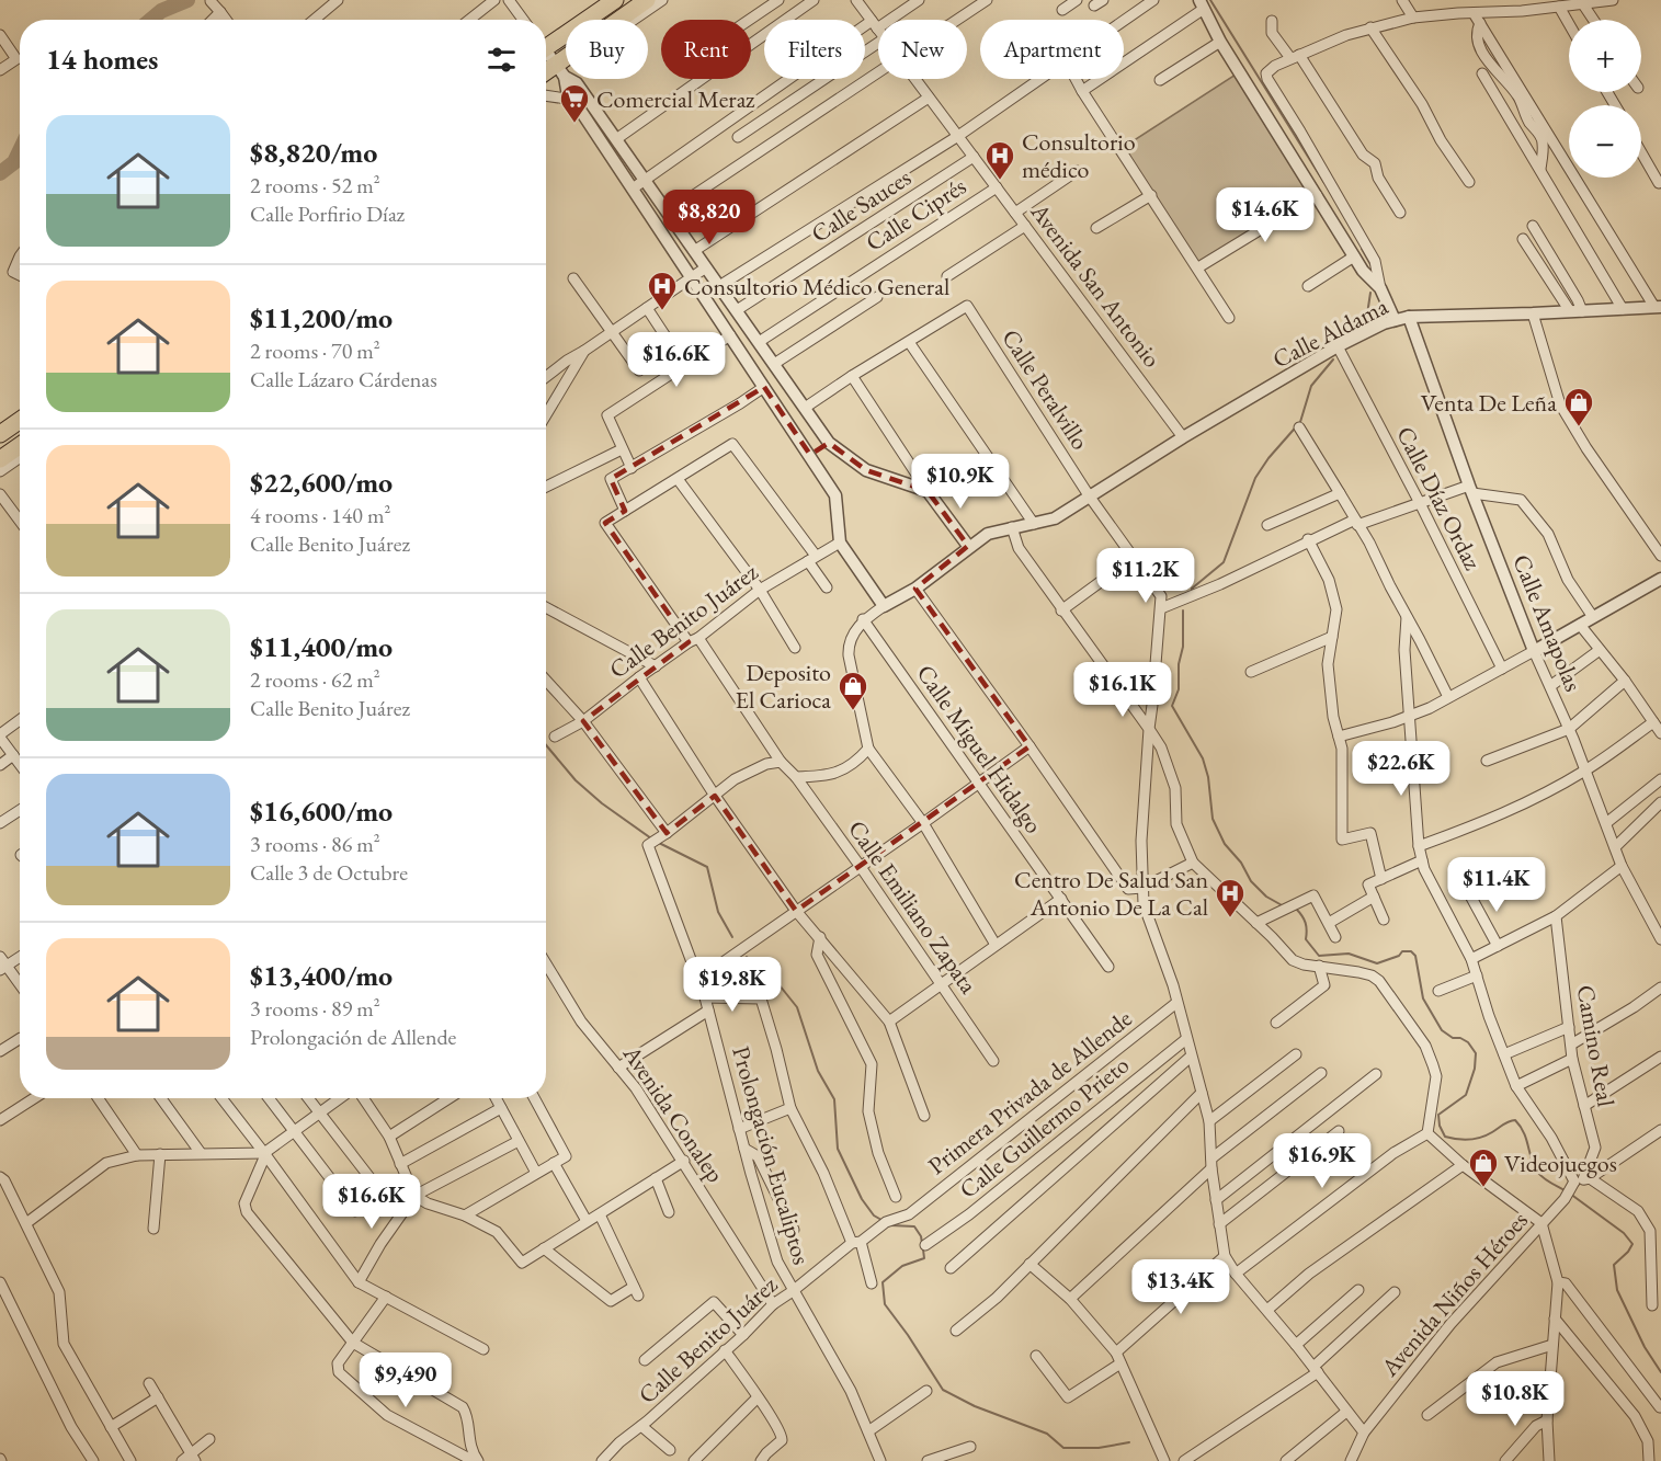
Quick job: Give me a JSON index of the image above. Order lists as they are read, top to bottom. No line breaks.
{"streets":{"street":["Calle Sauces","Calle Ciprés","Avenida San Antonio","Calle Aldama","Calle Peralvillo","Calle Díaz Ordaz","Calle Benito Juárez","Calle Amapolas","Calle Miguel Hidalgo","Calle Emiliano Zapata","Camino Real","Primera Privada de Allende","Avenida Conalep","Calle Guillermo Prieto","Prolongación Eucaliptos","Avenida Niños Héroes"]},"crossings":[["Calle Sauces","Avenida San Antonio"],["Calle Ciprés","Avenida San Antonio"],["Avenida San Antonio","Calle Aldama"],["Calle Aldama","Calle Peralvillo"],["Calle Aldama","Calle Díaz Ordaz"],["Calle Aldama","Calle Amapolas"],["Calle Benito Juárez","Primera Privada de Allende"],["Calle Benito Juárez","Avenida Conalep"],["Calle Benito Juárez","Prolongación Eucaliptos"],["Calle Emiliano Zapata","Prolongación Eucaliptos"],["Camino Real","Avenida Niños Héroes"]],"places":{"supermarket":["Comercial Meraz"],"hospital":["Consultorio médico","Consultorio Médico General","Centro De Salud San Antonio De La Cal"],"shop":["Venta De Leña","Deposito El Carioca","Videojuegos"]},"page":{"map_buttons":["+","−"],"chip":["Buy","Rent","Filters","New","Apartment"],"heading":"14 homes","list":[{"name":"$8,820/mo","note":"2 rooms · 52 m² · Calle Porfirio Díaz"},{"name":"$11,200/mo","note":"2 rooms · 70 m² · Calle Lázaro Cárdenas"},{"name":"$22,600/mo","note":"4 rooms · 140 m² · Calle Benito Juárez"},{"name":"$11,400/mo","note":"2 rooms · 62 m² · Calle Benito Juárez"},{"name":"$16,600/mo","note":"3 rooms · 86 m² · Calle 3 de Octubre"},{"name":"$13,400/mo","note":"3 rooms · 89 m² · Prolongación de Allende"}],"price":["$14.6K","$8,820","$16.6K","$10.9K","$11.2K","$16.1K","$22.6K","$11.4K","$19.8K","$16.9K","$16.6K","$13.4K","$9,490","$10.8K"]}}
